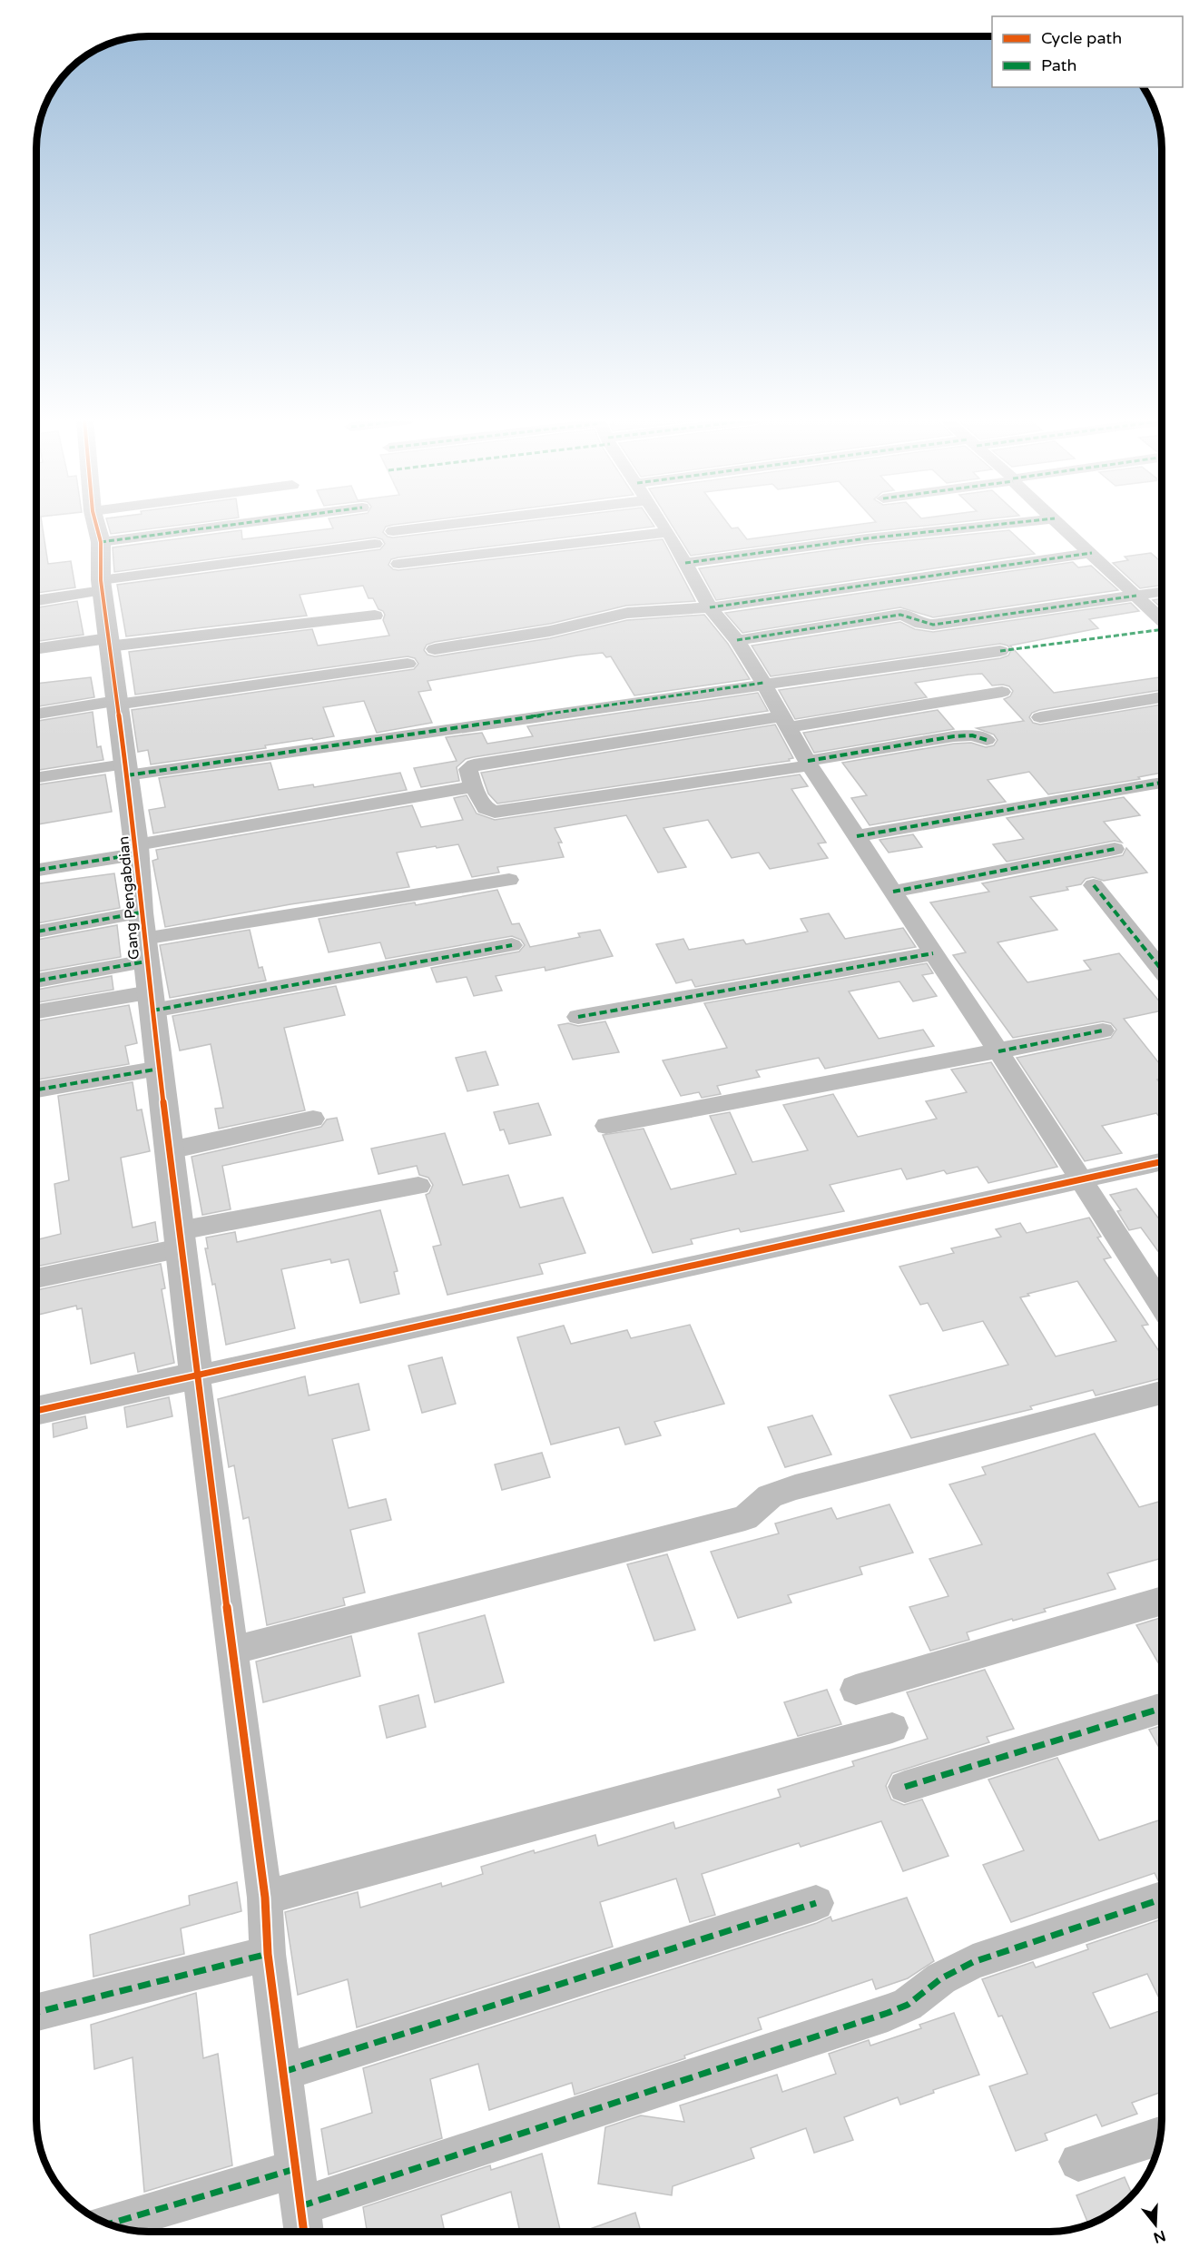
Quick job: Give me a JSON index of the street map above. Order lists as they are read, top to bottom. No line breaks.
{"streets":{"street":["Gang Pengabdian"]},"legend":["Cycle path","Path"],"north":"bottom"}
